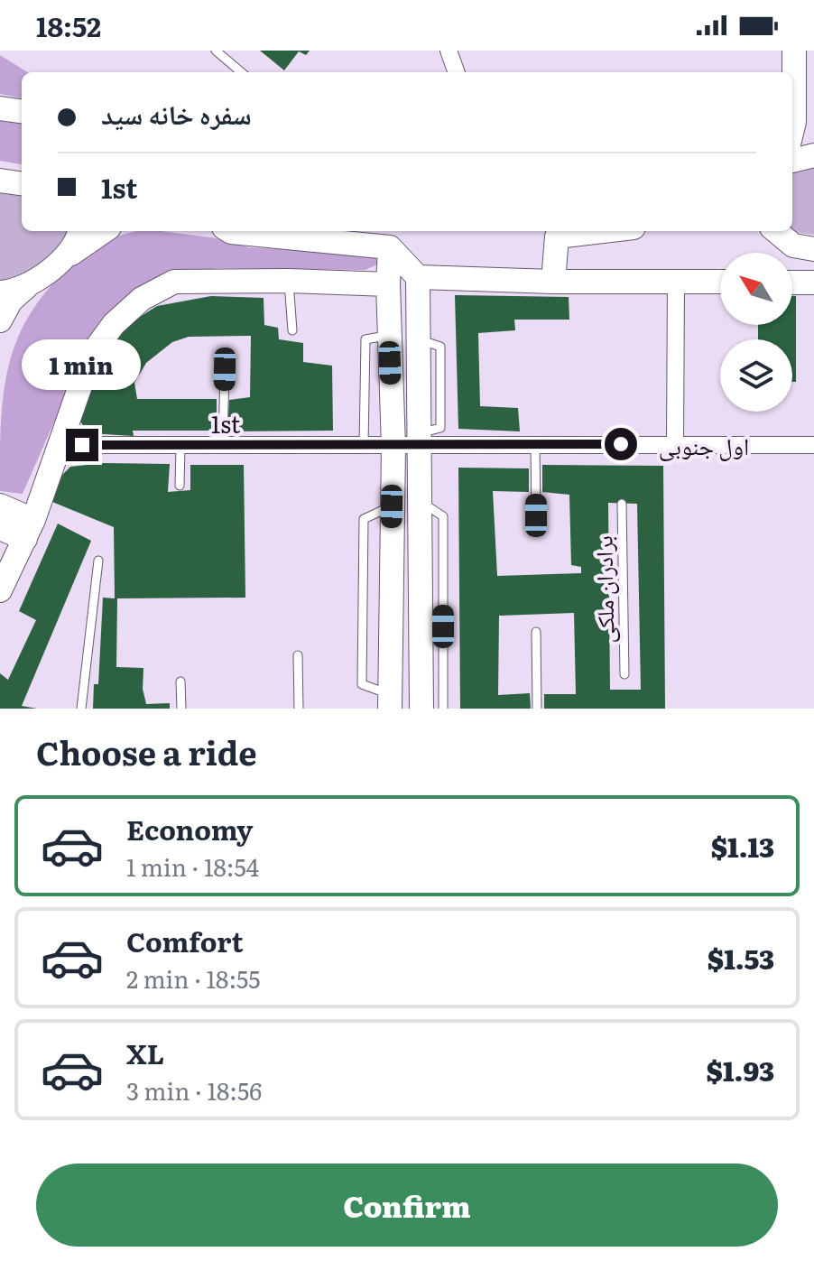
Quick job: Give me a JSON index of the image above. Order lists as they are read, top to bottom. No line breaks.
{"streets":{"street":["1st","اول جنوبی"],"lane":["برادران ملکی"]},"crossings":[["1st","اول جنوبی"]],"north":"top left","page":{"status":"18:52","banner":["سفره خانه سید","1st"],"bubble":"1 min","heading":"Choose a ride","list":[{"name":"Economy","note":"1 min · 18:54","value":"$1.13"},{"name":"Comfort","note":"2 min · 18:55","value":"$1.53"},{"name":"XL","note":"3 min · 18:56","value":"$1.93"}],"buttons":"Confirm"}}
